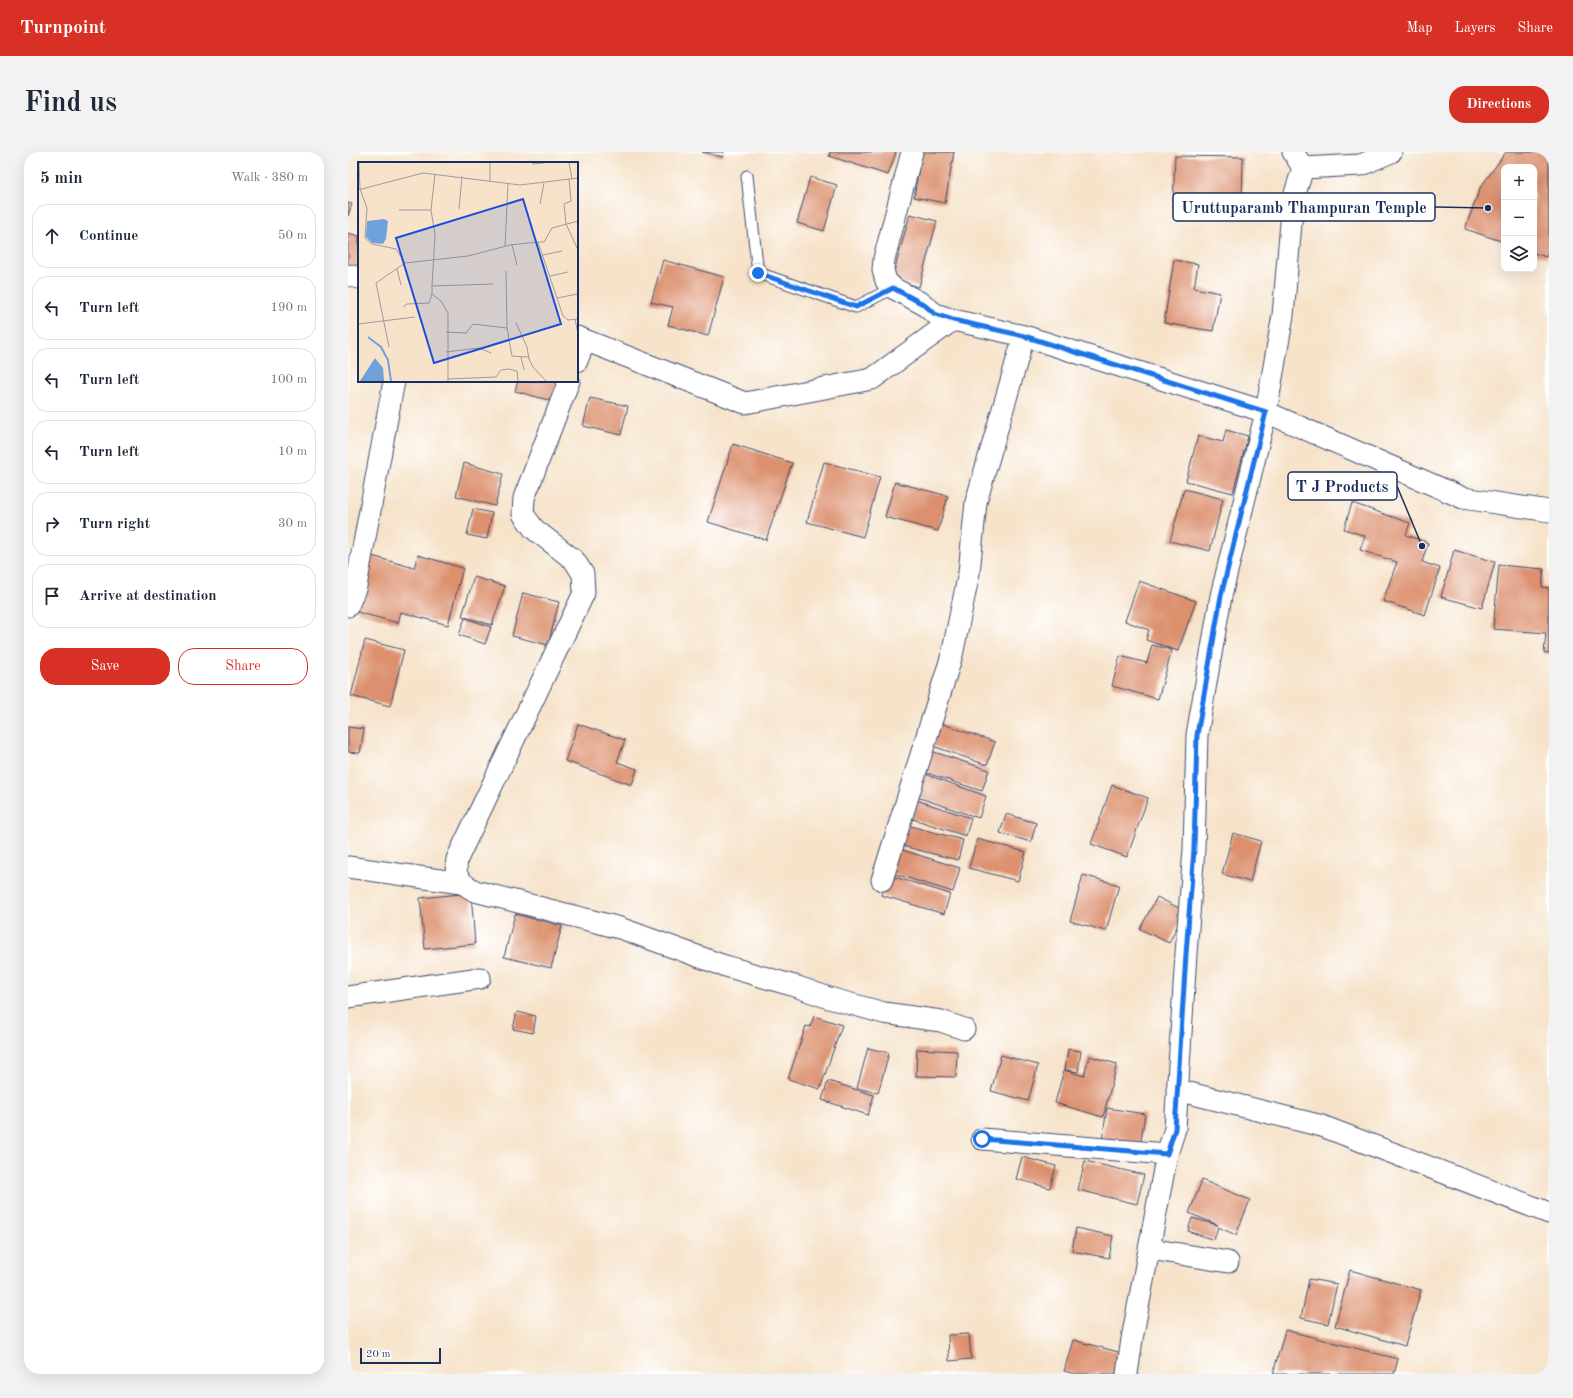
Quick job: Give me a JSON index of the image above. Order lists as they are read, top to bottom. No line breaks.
{"places":["Uruttuparamb Thampuran Temple","T J Products"],"scale_bar":"20 m","page":{"header":"Turnpoint","nav":["Map","Layers","Share"],"buttons":["Directions",["Save","Share"]],"title":"Find us","heading":["5 min","Walk · 380 m"],"map_buttons":["+","−"],"list":[["Continue","50 m"],["Turn left","190 m"],["Turn left","100 m"],["Turn left","10 m"],["Turn right","30 m"],"Arrive at destination"],"scale":"20 m"}}
